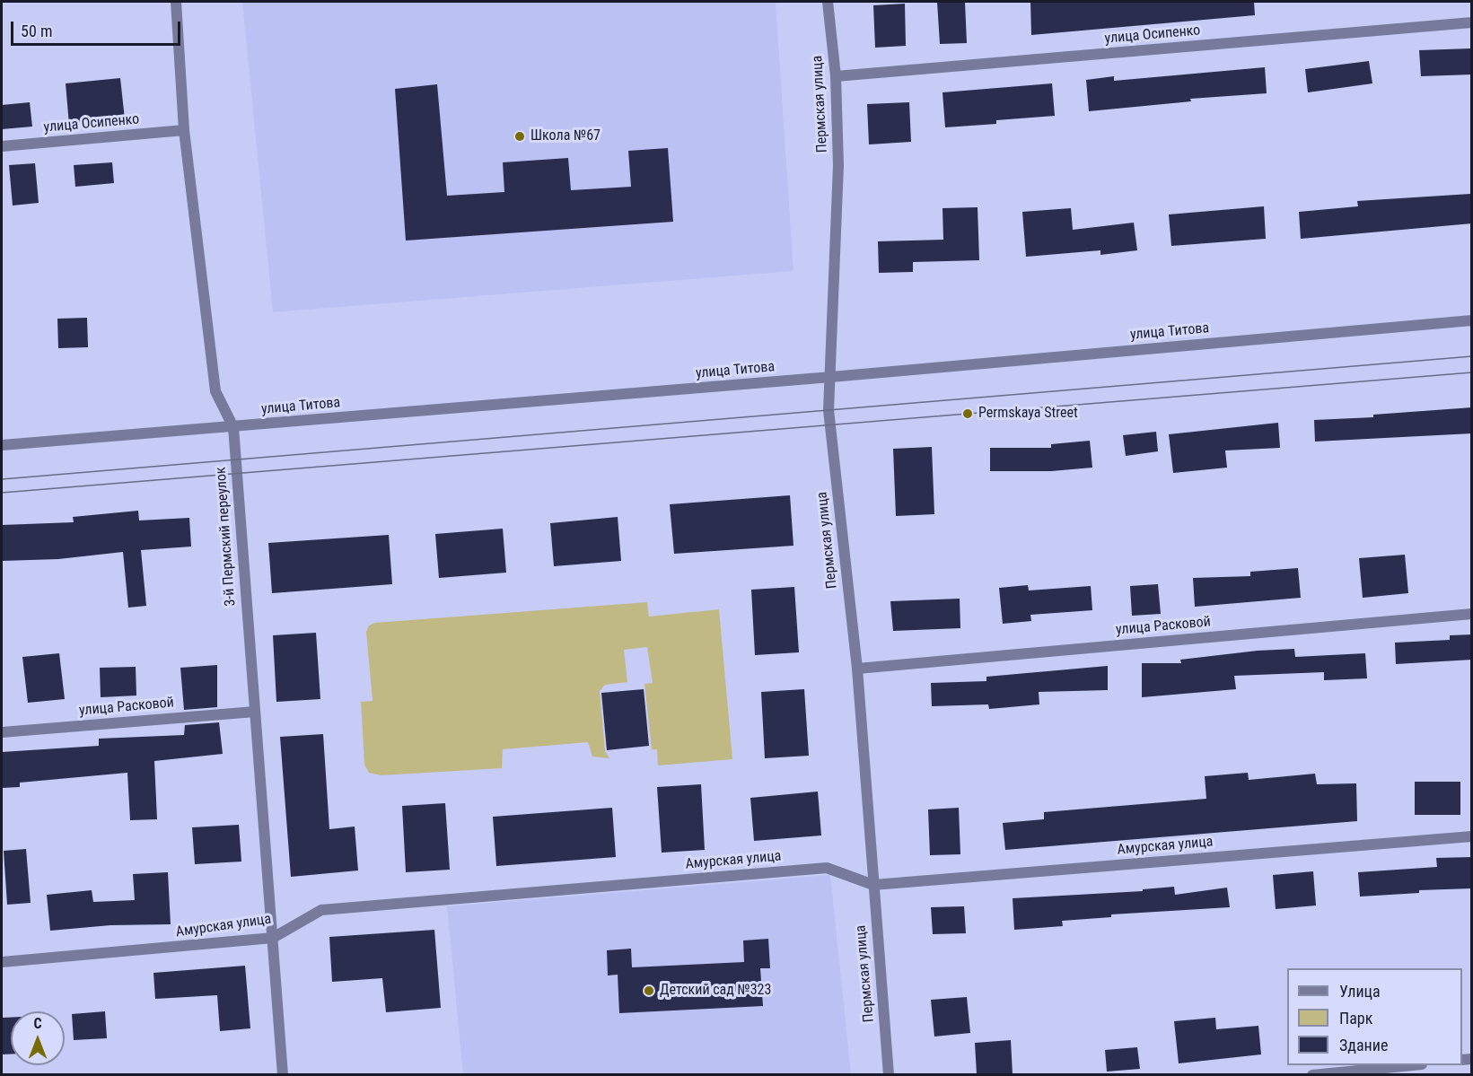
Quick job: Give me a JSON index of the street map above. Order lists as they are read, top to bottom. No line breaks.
{"streets":{"street":["улица Осипенко","Пермская улица","улица Титова","3-й Пермский переулок","улица Расковой","Амурская улица"]},"crossings":[["улица Осипенко","Пермская улица"],["улица Осипенко","3-й Пермский переулок"],["Пермская улица","улица Титова"],["Пермская улица","улица Расковой"],["Пермская улица","Амурская улица"],["улица Титова","3-й Пермский переулок"],["3-й Пермский переулок","улица Расковой"],["3-й Пермский переулок","Амурская улица"]],"places":["Школа №67","Permskaya Street","Детский сад №323"],"legend":["Улица","Парк","Здание"],"scale_bar":"50 m","north":"top"}
